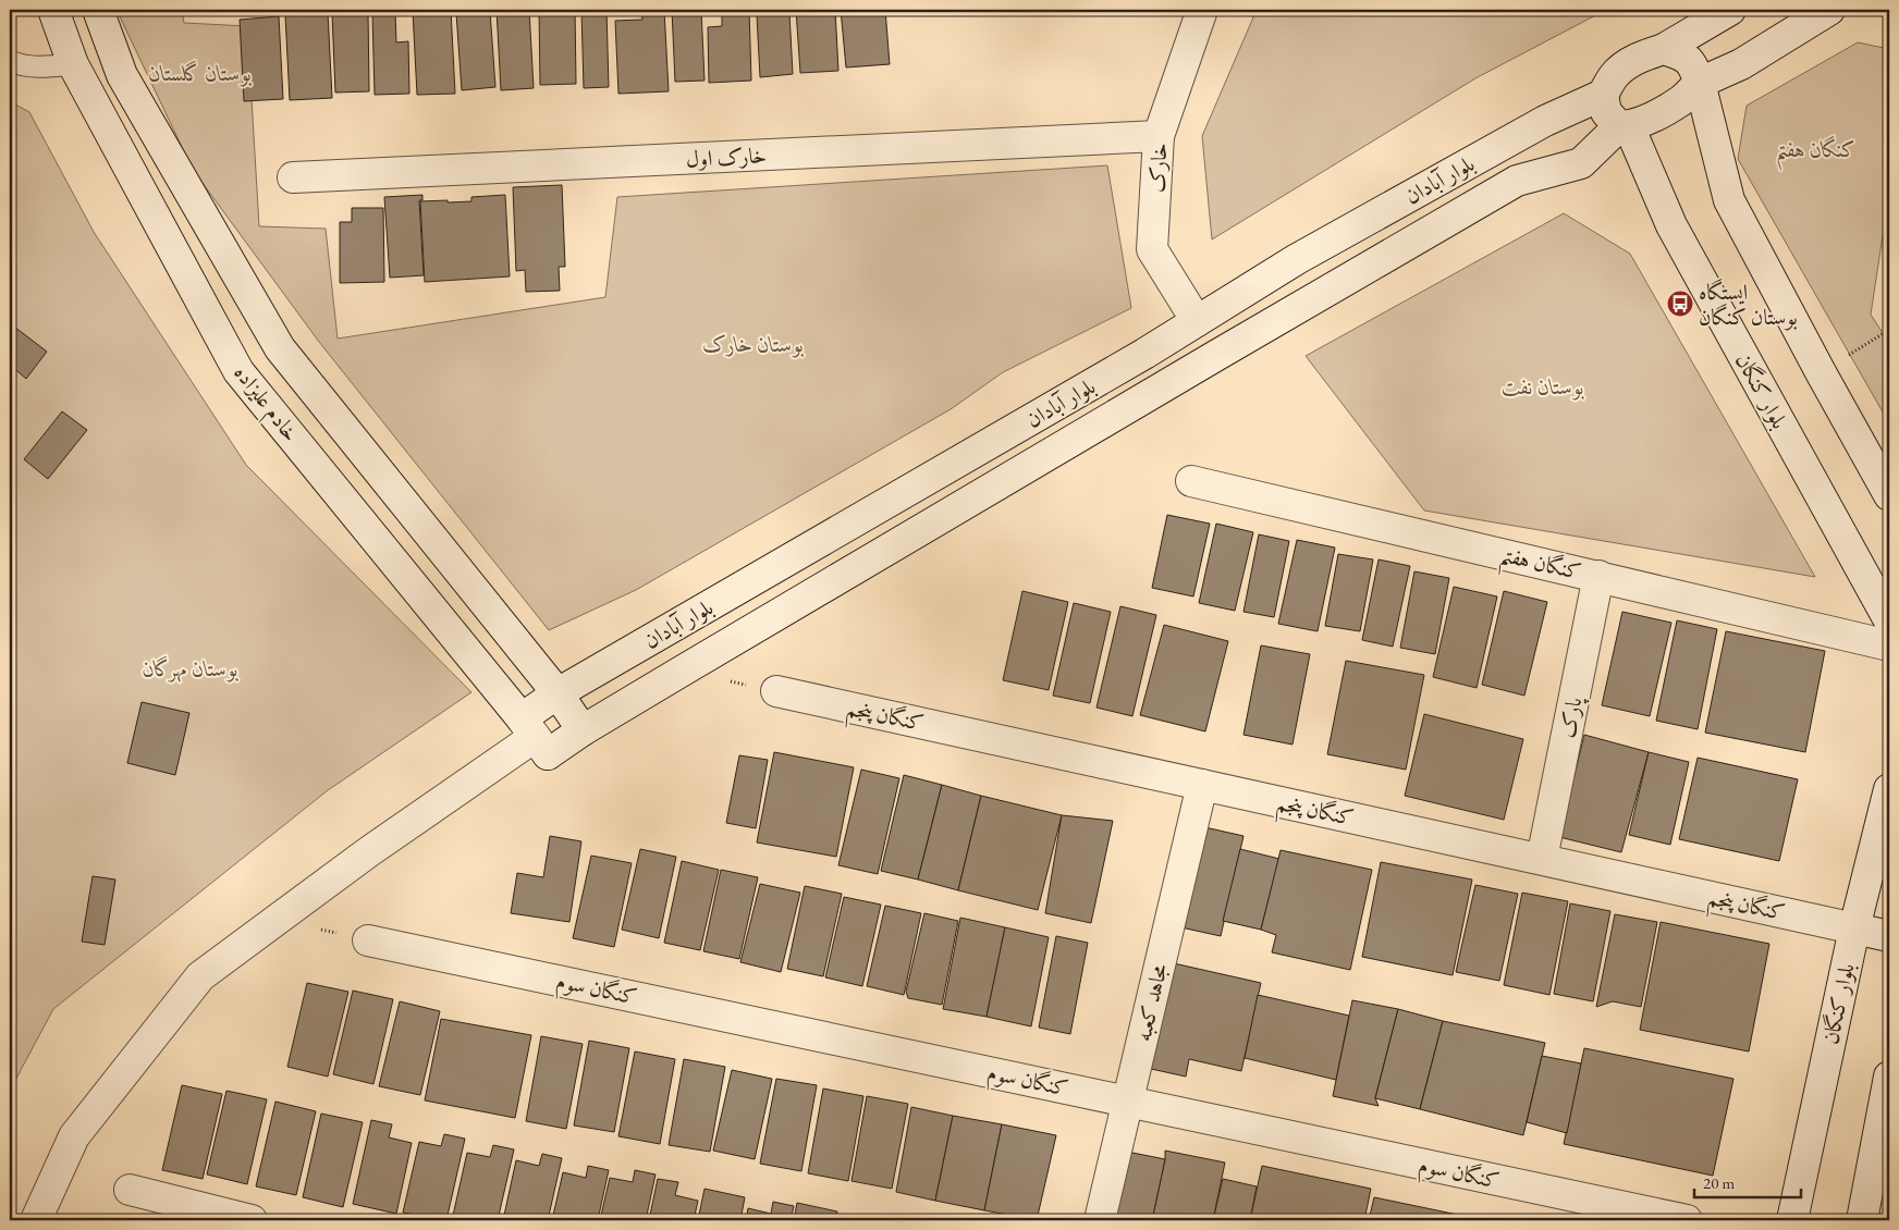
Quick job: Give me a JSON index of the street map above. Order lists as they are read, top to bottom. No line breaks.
{"streets":{"main road":["خارک اول","خارک","بلوار آبادان","بلوار کنگان","خادم علیزاده","کنگان هفتم","کنگان پنجم","پارک","کنگان سوم","مجاهد کعبه"]},"crossings":[["خارک اول","خارک"],["خارک","بلوار آبادان"],["بلوار آبادان","بلوار کنگان"],["بلوار آبادان","خادم علیزاده"],["بلوار کنگان","کنگان پنجم"],["کنگان هفتم","پارک"],["کنگان پنجم","پارک"],["کنگان پنجم","مجاهد کعبه"],["کنگان سوم","مجاهد کعبه"]],"parks":["بوستان گلستان","کنگان هفتم","بوستان خارک","بوستان نفت","بوستان مهرگان"],"places":{"bus stop":["ایستگاه بوستان کنگان"]},"scale_bar":"20 m"}
